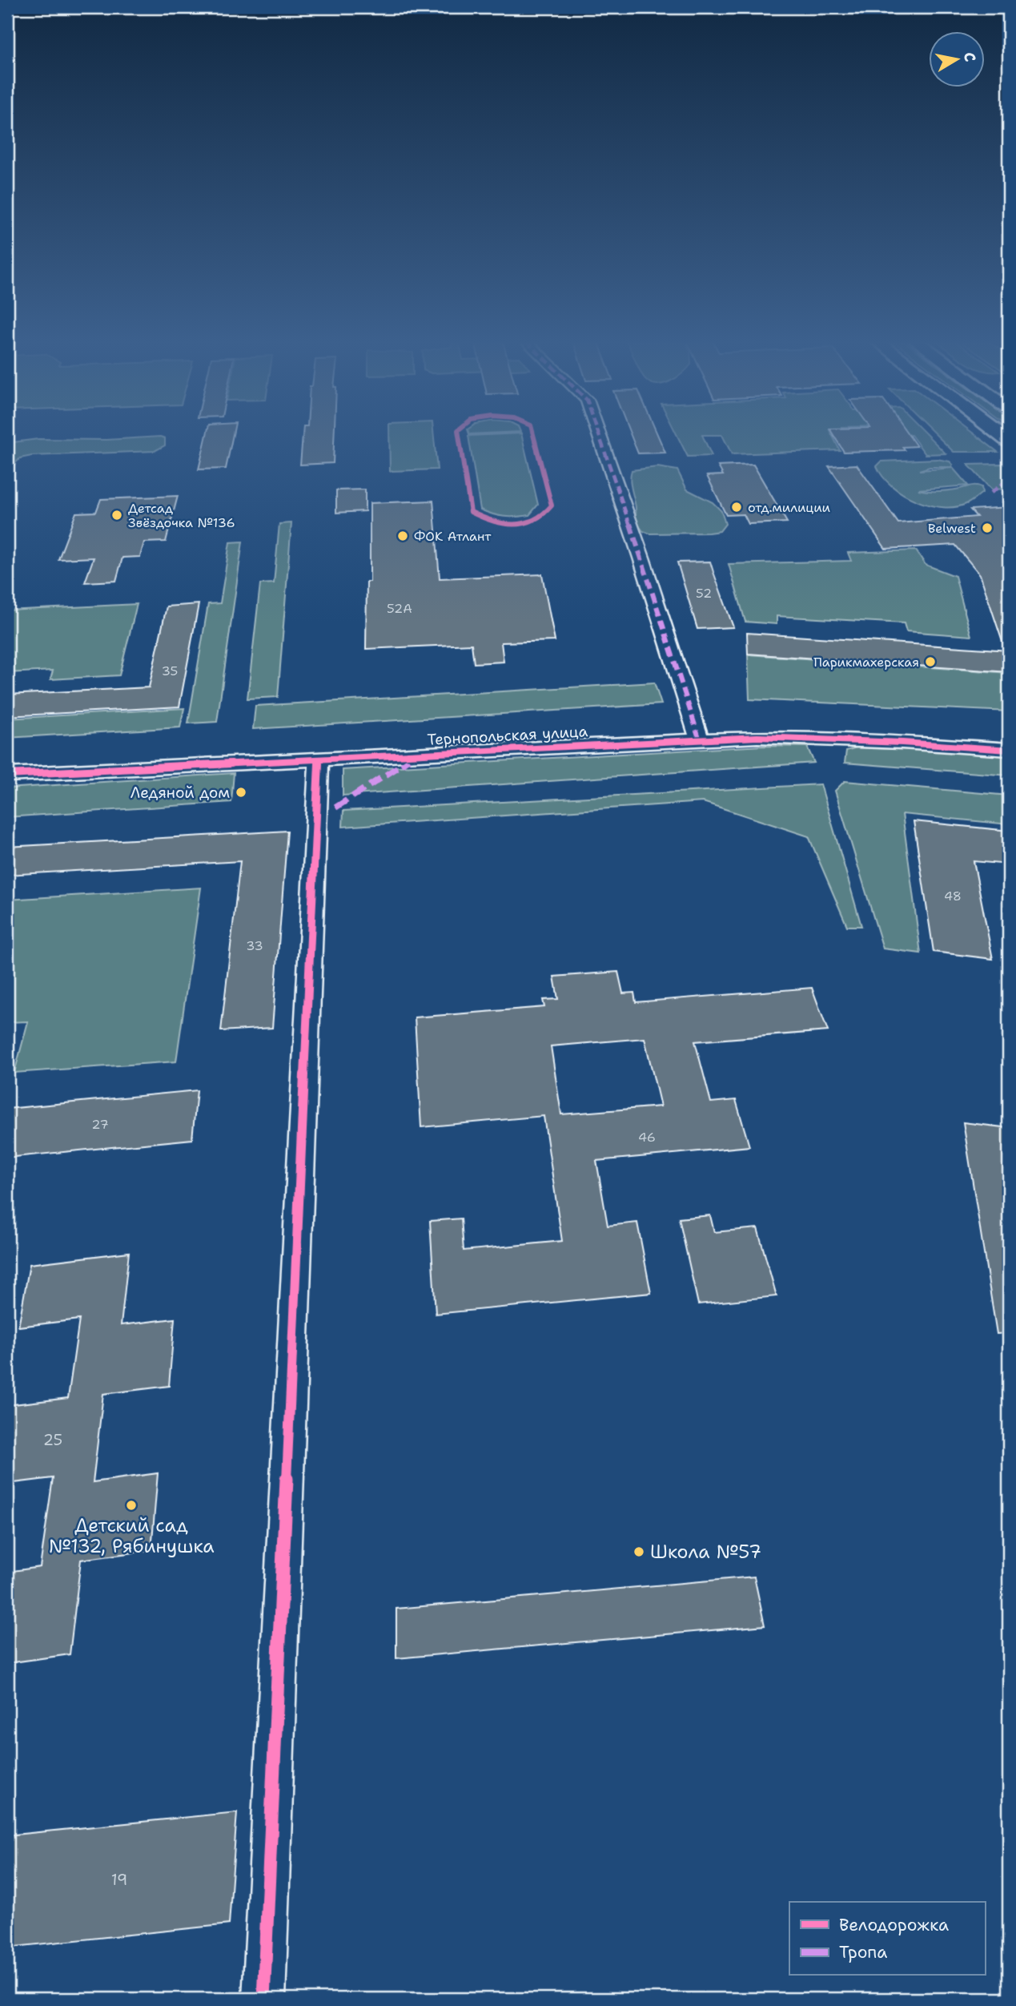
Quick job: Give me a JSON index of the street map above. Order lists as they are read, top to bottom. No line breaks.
{"streets":{"street":["Тернопольская улица"]},"places":["отд.милиции","Детсад Звёздочка №136","Belwest","ФОК Атлант","Парикмахерская","Ледяной дом","Детский сад №132, Рябинушка","Школа №57"],"house_numbers":["52","52А","35","48","33","27","46","25","19"],"legend":["Велодорожка","Тропа"],"north":"right"}
